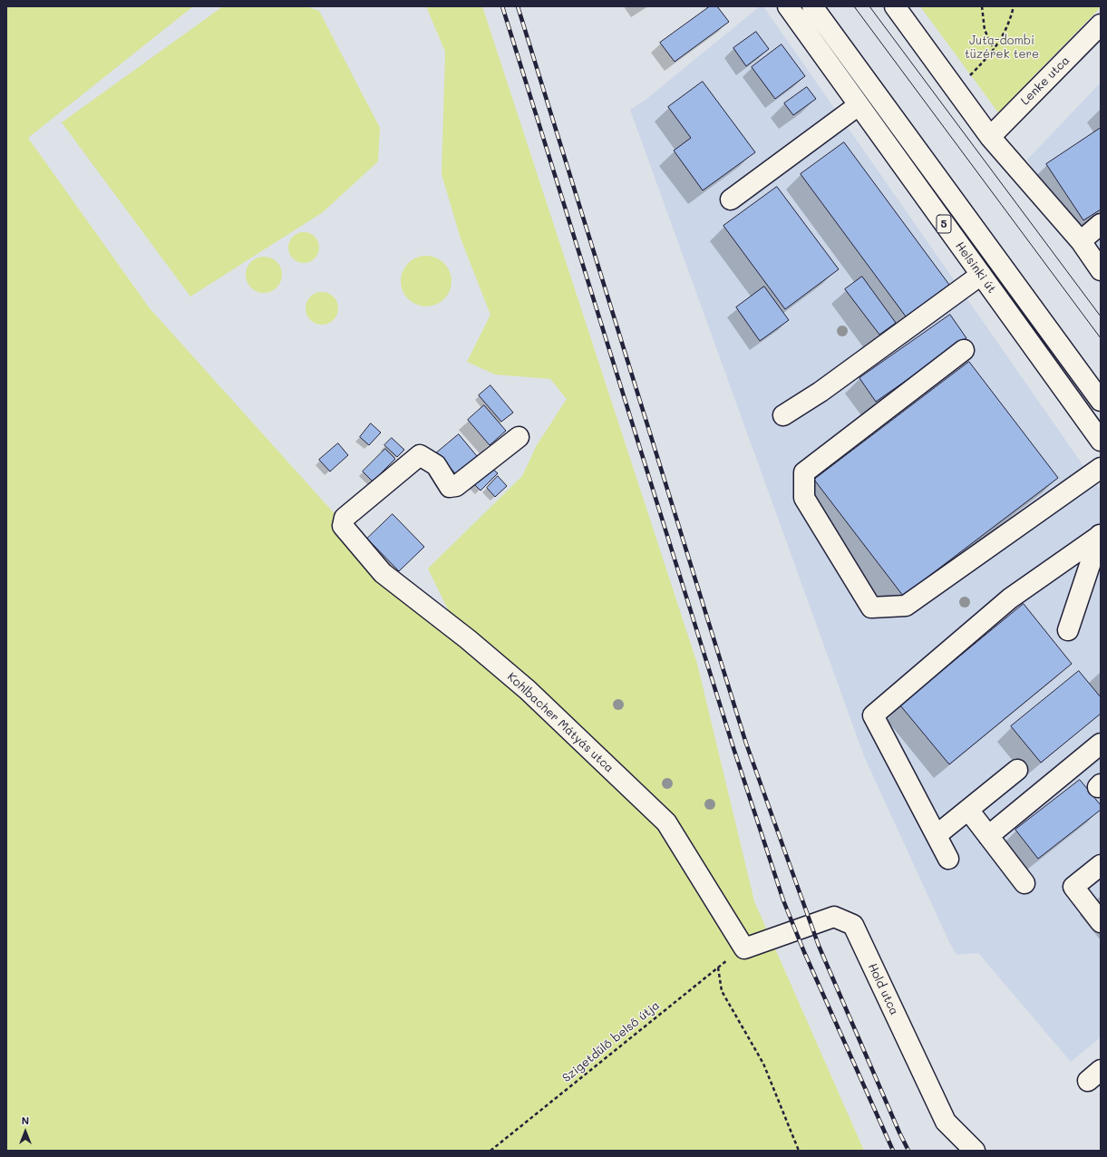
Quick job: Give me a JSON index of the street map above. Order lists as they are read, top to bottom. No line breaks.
{"streets":{"street":["Lenke utca","5","Helsinki út","Kohlbacher Mátyás utca","Hold utca"],"path":["Szigetdűlő belső útja"]},"crossings":[["Kohlbacher Mátyás utca","Hold utca"],["Kohlbacher Mátyás utca","Szigetdűlő belső útja"],["Hold utca","Szigetdűlő belső útja"]],"parks":["Juta-dombi tüzérek tere"],"north":"top"}
